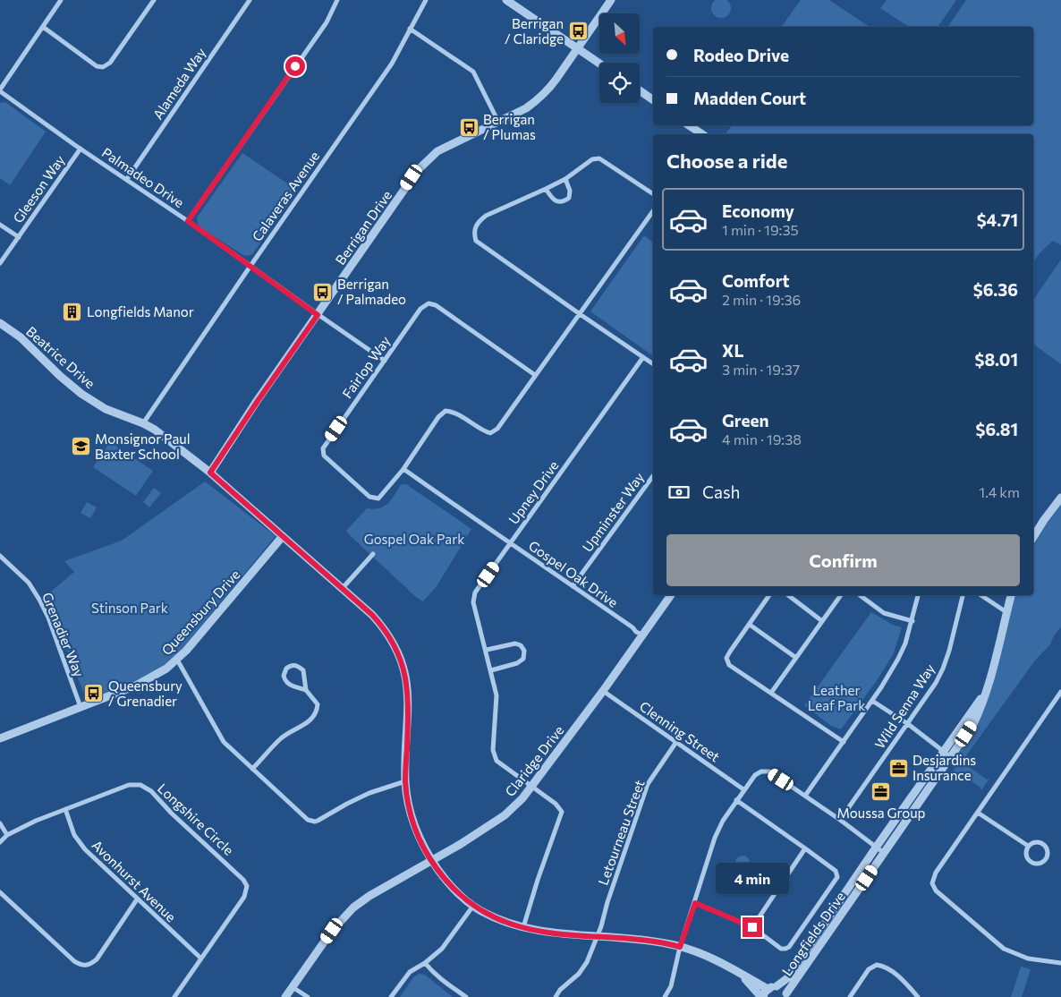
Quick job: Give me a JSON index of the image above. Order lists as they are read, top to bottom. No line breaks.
{"streets":{"street":["Alameda Way","Palmadeo Drive","Gleeson Way","Calaveras Avenue","Berrigan Drive","Beatrice Drive","Fairlop Way","Upney Drive","Upminster Way","Gospel Oak Drive","Queensbury Drive","Grenadier Way","Wild Senna Way","Clenning Street","Claridge Drive","Longshire Circle","Letourneau Street","Avonhurst Avenue","Longfields Drive"]},"crossings":[["Alameda Way","Palmadeo Drive"],["Palmadeo Drive","Gleeson Way"],["Palmadeo Drive","Calaveras Avenue"],["Palmadeo Drive","Berrigan Drive"],["Palmadeo Drive","Fairlop Way"],["Calaveras Avenue","Beatrice Drive"],["Berrigan Drive","Beatrice Drive"],["Beatrice Drive","Queensbury Drive"],["Beatrice Drive","Claridge Drive"],["Beatrice Drive","Letourneau Street"],["Fairlop Way","Gospel Oak Drive"],["Upney Drive","Gospel Oak Drive"],["Upney Drive","Claridge Drive"],["Upminster Way","Gospel Oak Drive"],["Gospel Oak Drive","Claridge Drive"],["Queensbury Drive","Grenadier Way"],["Clenning Street","Claridge Drive"],["Clenning Street","Letourneau Street"],["Longshire Circle","Avonhurst Avenue"]],"parks":["Gospel Oak Park","Stinson Park","Leather Leaf Park"],"places":{"bus stop":["Berrigan / Claridge","Berrigan / Plumas","Berrigan / Palmadeo","Queensbury / Grenadier"],"building":["Longfields Manor"],"school or university":["Monsignor Paul Baxter School"],"office":["Desjardins Insurance","Moussa Group"]},"north":"bottom right","page":{"banner":["Rodeo Drive","Madden Court"],"heading":"Choose a ride","list":[{"name":"Economy","note":"1 min · 19:35","value":"$4.71"},{"name":"Comfort","note":"2 min · 19:36","value":"$6.36"},{"name":"XL","note":"3 min · 19:37","value":"$8.01"},{"name":"Green","note":"4 min · 19:38","value":"$6.81"}],"pay":["Cash","1.4 km"],"buttons":"Confirm","bubble":"4 min"}}
